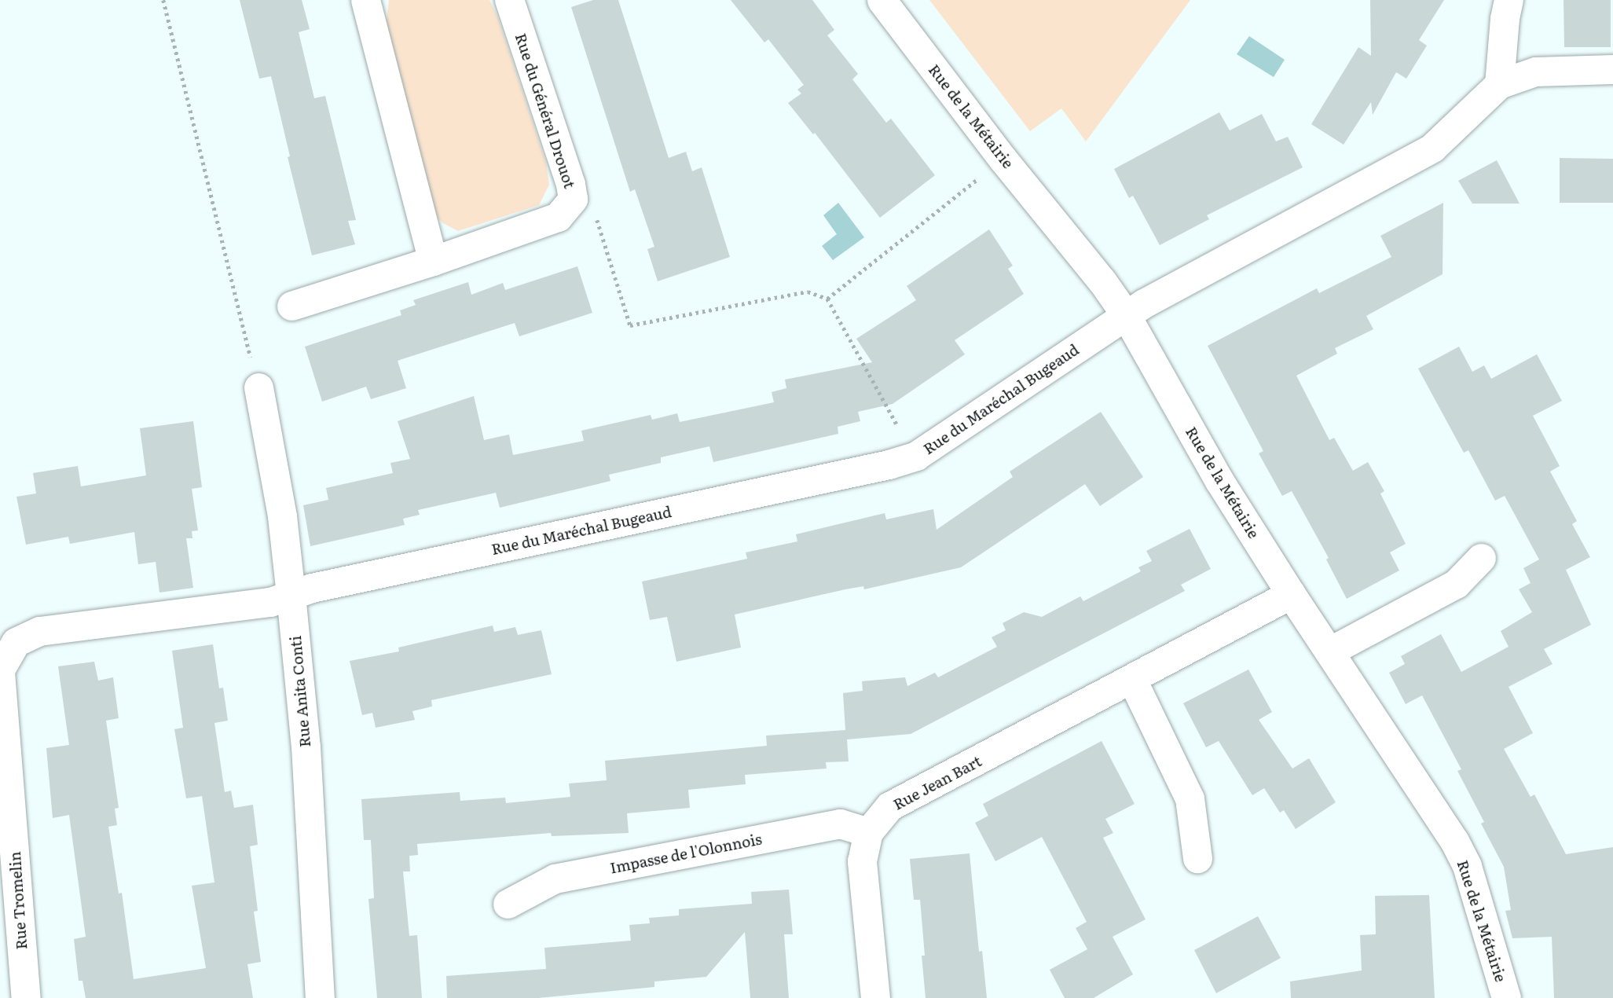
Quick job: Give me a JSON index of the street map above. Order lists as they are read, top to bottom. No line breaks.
{"streets":{"street":["Rue du Général Drouot","Rue de la Métairie","Rue du Maréchal Bugeaud","Rue Anita Conti","Rue Jean Bart","Impasse de l'Olonnois","Rue Tromelin"]},"crossings":[["Rue de la Métairie","Rue du Maréchal Bugeaud"],["Rue de la Métairie","Rue Jean Bart"],["Rue du Maréchal Bugeaud","Rue Anita Conti"],["Rue du Maréchal Bugeaud","Rue Tromelin"],["Rue Anita Conti","Rue Tromelin"],["Rue Jean Bart","Impasse de l'Olonnois"]]}
